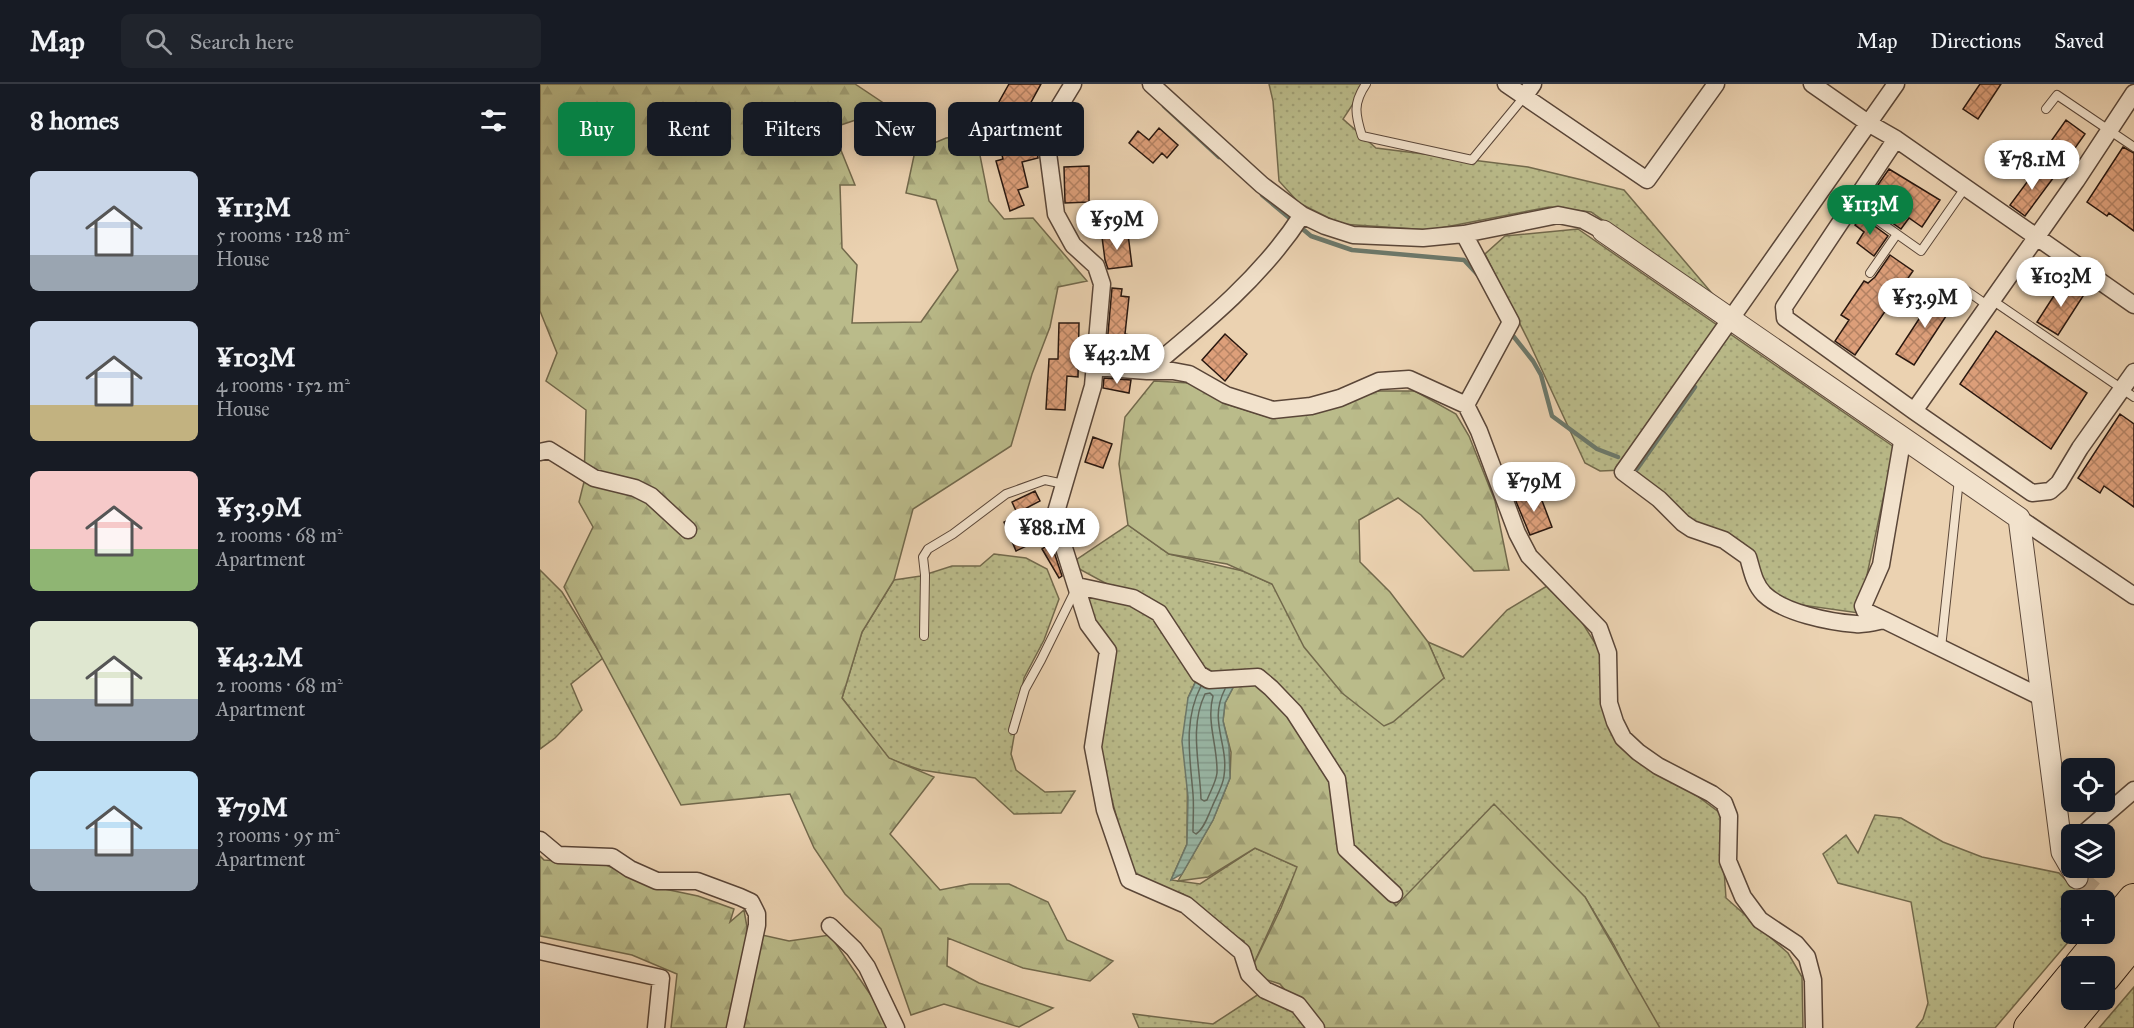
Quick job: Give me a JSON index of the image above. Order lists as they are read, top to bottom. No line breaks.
{"page":{"header":"Map","search":"Search here","nav":["Map","Directions","Saved"],"heading":"8 homes","chip":["Buy","Rent","Filters","New","Apartment"],"price":["¥78.1M","¥113M","¥59M","¥103M","¥53.9M","¥43.2M","¥79M","¥88.1M"],"list":[{"name":"¥113M","note":"5 rooms · 128 m² · House"},{"name":"¥103M","note":"4 rooms · 152 m² · House"},{"name":"¥53.9M","note":"2 rooms · 68 m² · Apartment"},{"name":"¥43.2M","note":"2 rooms · 68 m² · Apartment"},{"name":"¥79M","note":"3 rooms · 95 m² · Apartment"}],"map_buttons":["+","−"]}}
